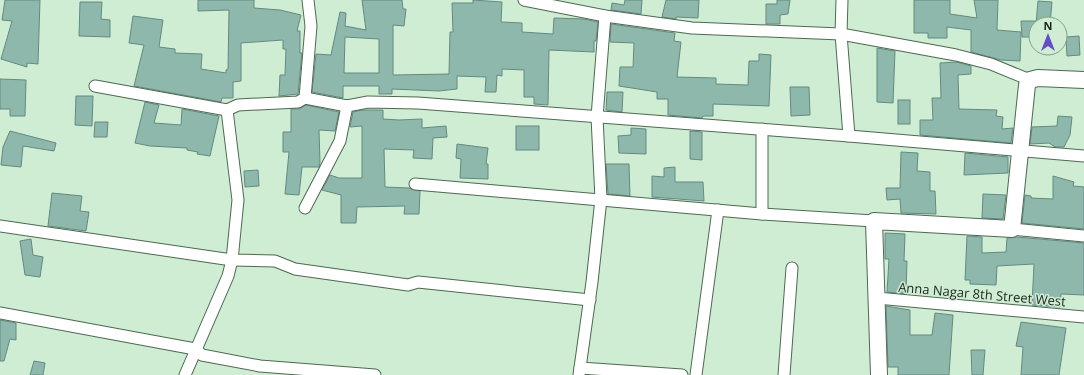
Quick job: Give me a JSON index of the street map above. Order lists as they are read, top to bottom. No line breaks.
{"streets":{"street":["Anna Nagar 8th Street West"]},"north":"top"}
